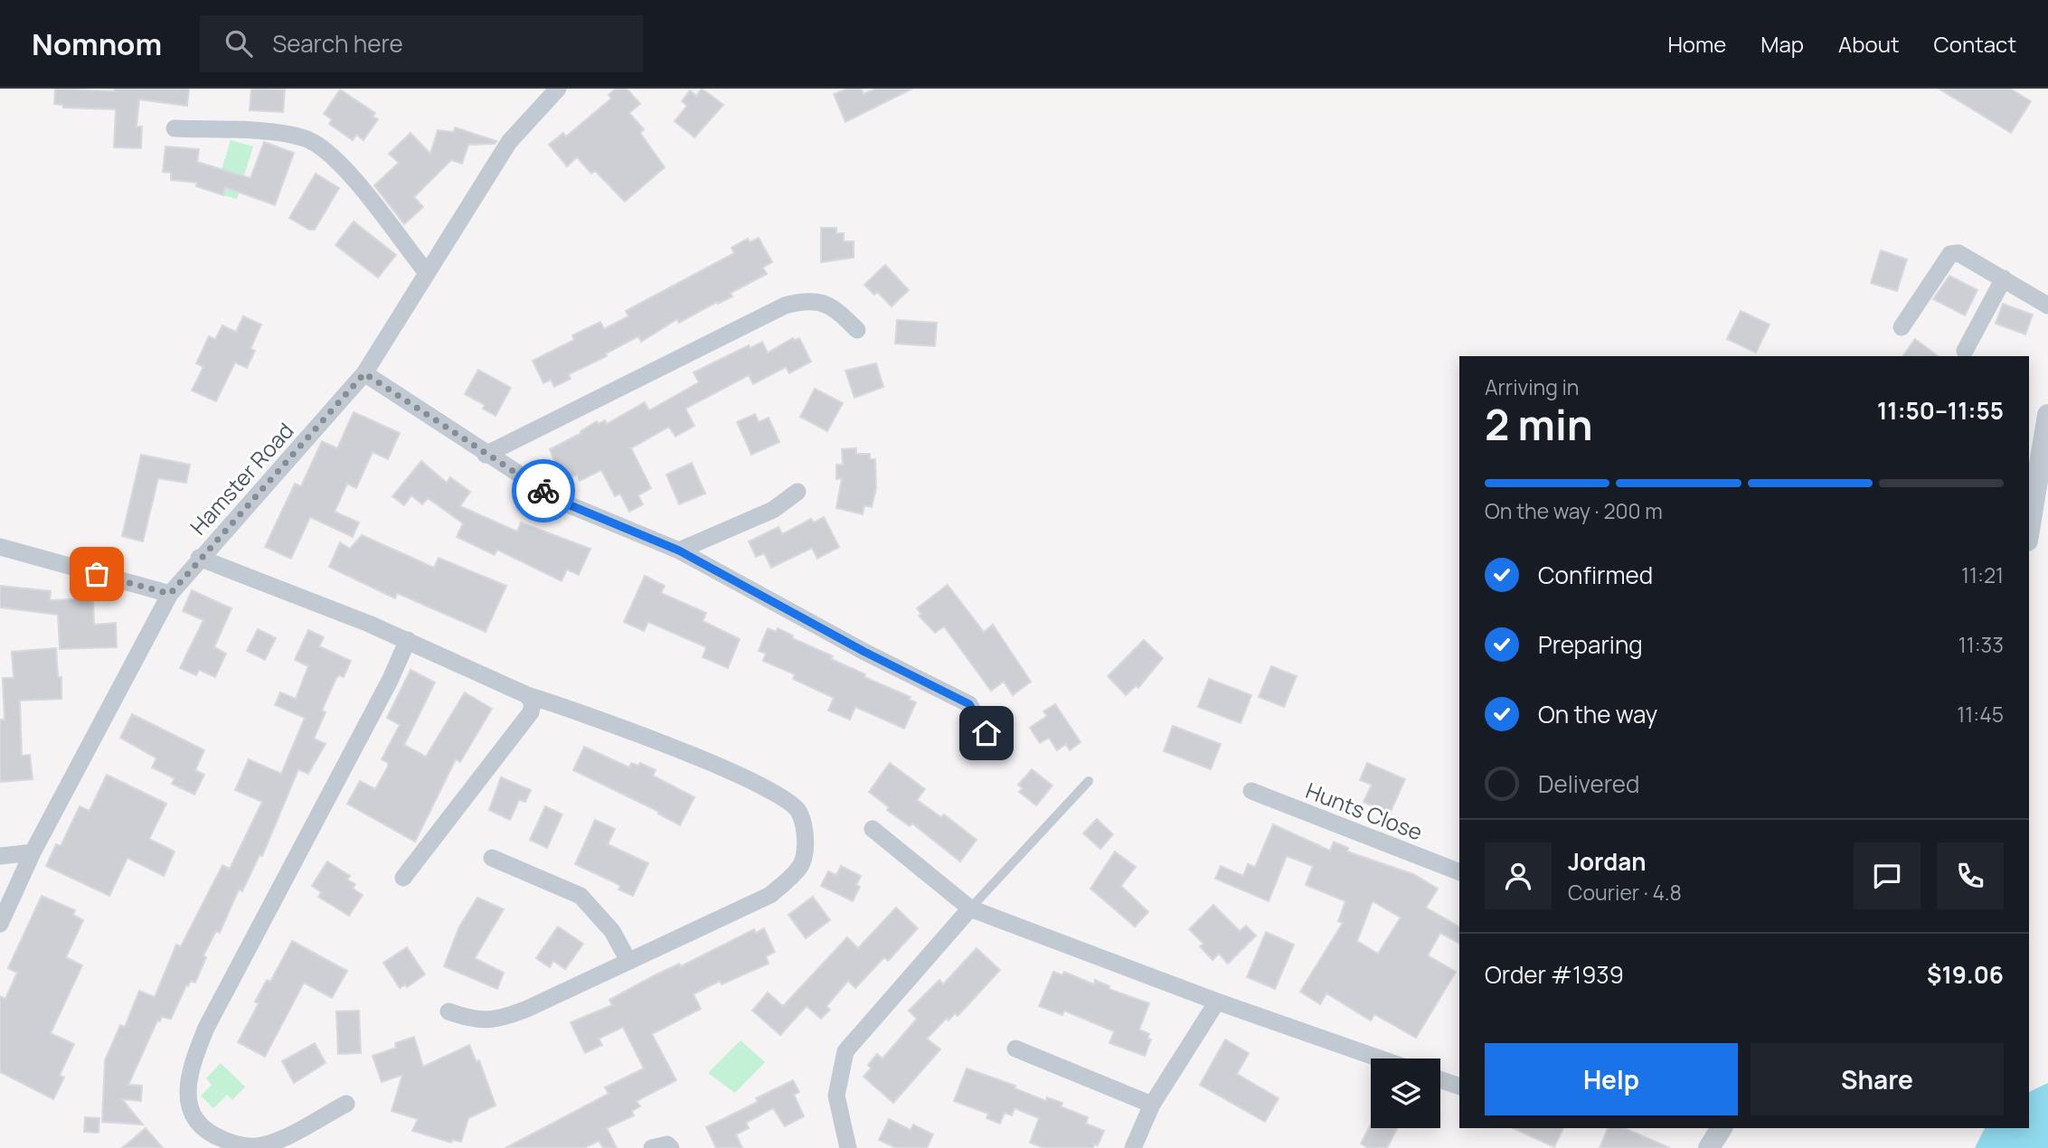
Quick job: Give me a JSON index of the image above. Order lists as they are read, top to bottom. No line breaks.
{"streets":{"street":["Hamster Road","Hunts Close"]},"page":{"header":"Nomnom","search":"Search here","nav":["Home","Map","About","Contact"],"heading":["2 min","Arriving in","11:50–11:55"],"panel":["Jordan","Courier · 4.8","Order #1939","$19.06"],"bar":"On the way · 200 m","list":[["Confirmed","11:21"],["Preparing","11:33"],["On the way","11:45"],"Delivered"],"buttons":["Help","Share"]}}
